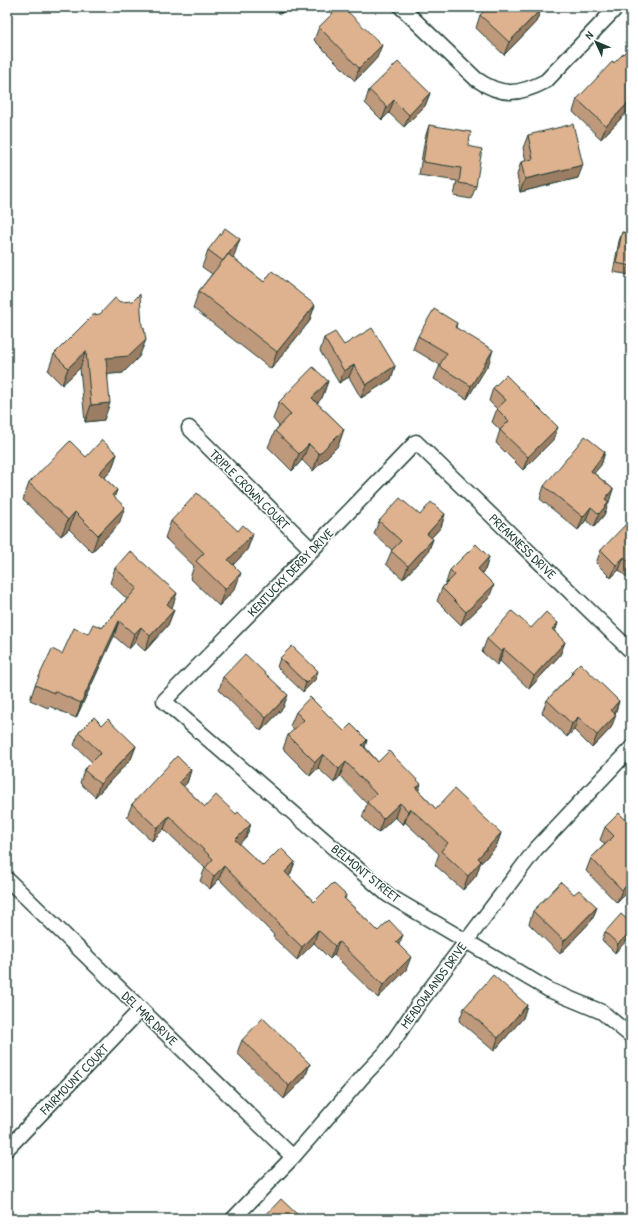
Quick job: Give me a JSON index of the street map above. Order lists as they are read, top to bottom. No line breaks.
{"streets":{"street":["TRIPLE CROWN COURT","PREAKNESS DRIVE","KENTUCKY DERBY DRIVE","BELMONT STREET","MEADOWLANDS DRIVE","DEL MAR DRIVE","FAIRMOUNT COURT"]},"crossings":[["TRIPLE CROWN COURT","KENTUCKY DERBY DRIVE"],["PREAKNESS DRIVE","KENTUCKY DERBY DRIVE"],["KENTUCKY DERBY DRIVE","BELMONT STREET"],["BELMONT STREET","MEADOWLANDS DRIVE"],["MEADOWLANDS DRIVE","DEL MAR DRIVE"],["DEL MAR DRIVE","FAIRMOUNT COURT"]],"north":"top left"}
